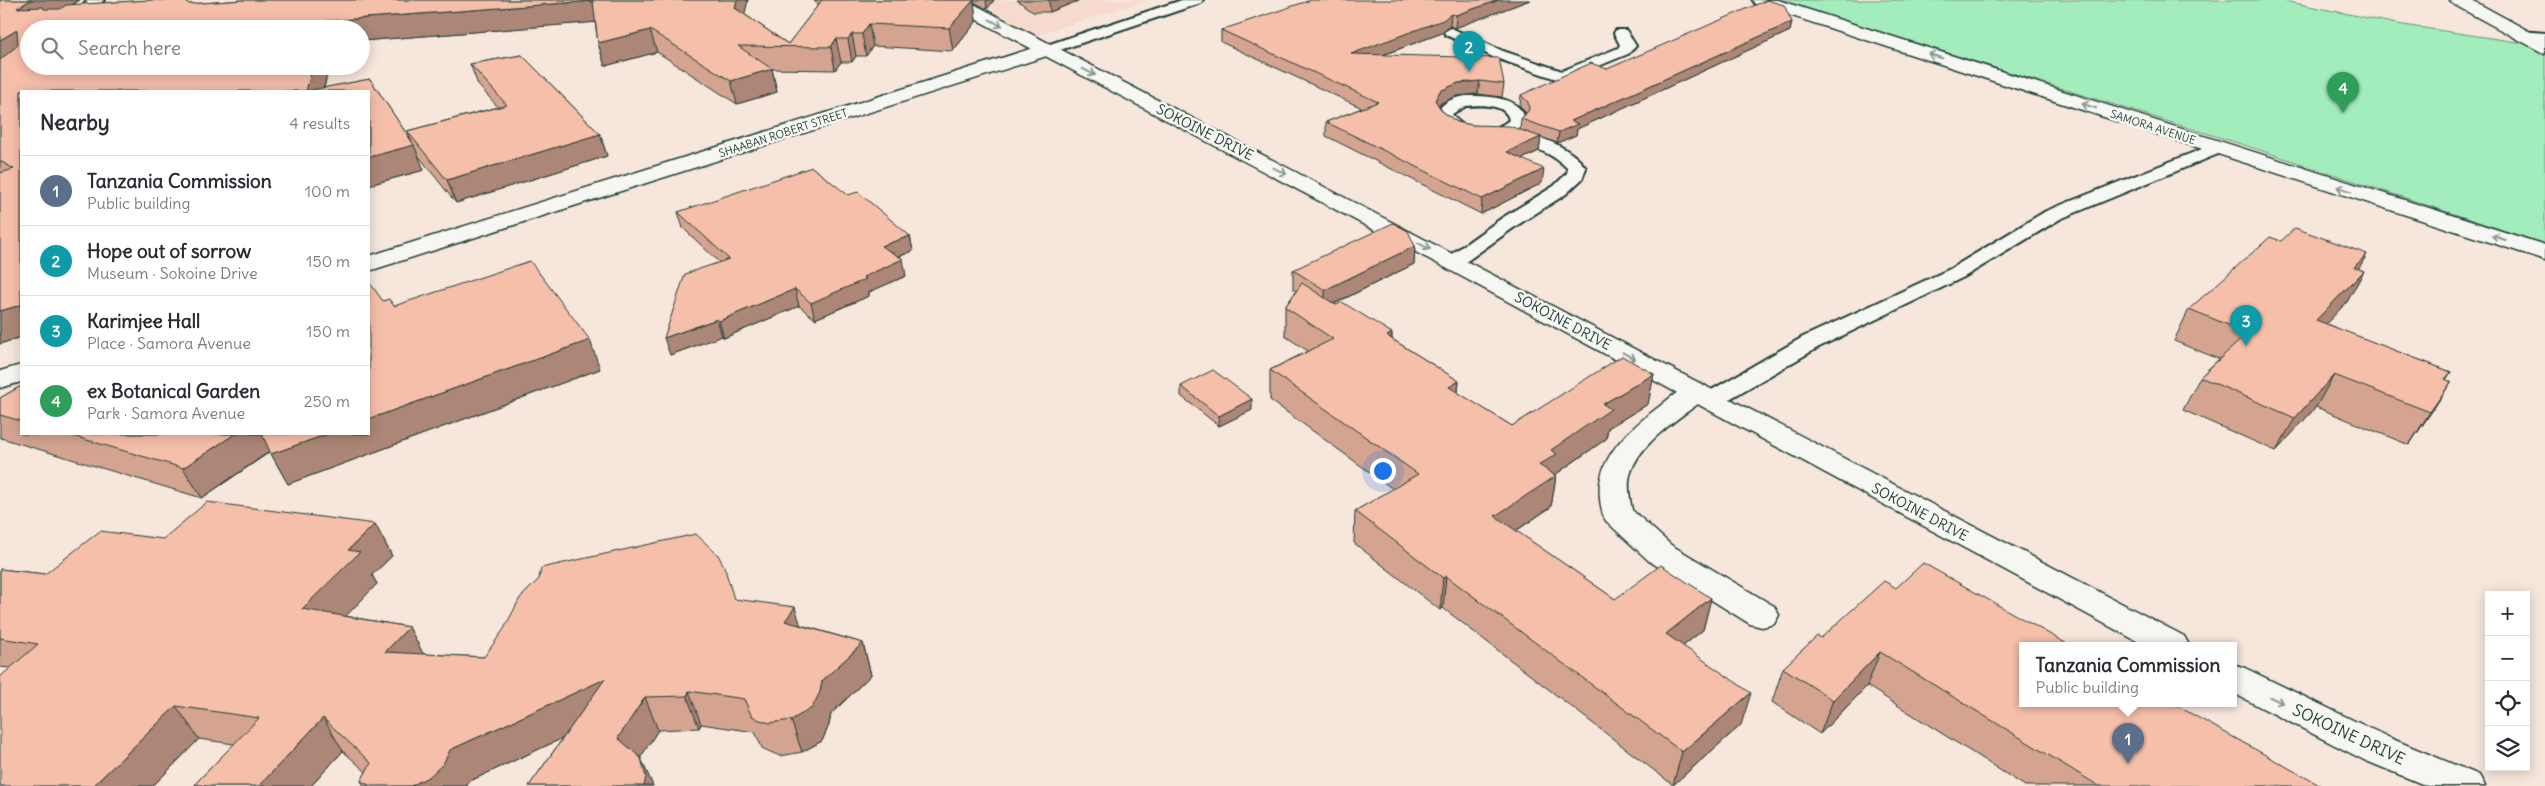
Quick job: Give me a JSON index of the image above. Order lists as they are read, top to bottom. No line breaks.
{"streets":{"street":["SAMORA AVENUE","SOKOINE DRIVE","SHAABAN ROBERT STREET"]},"crossings":[["SOKOINE DRIVE","SHAABAN ROBERT STREET"]],"one_way":["SAMORA AVENUE","SOKOINE DRIVE"],"page":{"search":"Search here","pins":["2","4","3","1"],"heading":["Nearby","4 results"],"list":[{"mark":"1","name":"Tanzania Commission","note":"Public building","value":"100 m"},{"mark":"2","name":"Hope out of sorrow","note":"Museum · Sokoine Drive","value":"150 m"},{"mark":"3","name":"Karimjee Hall","note":"Place · Samora Avenue","value":"150 m"},{"mark":"4","name":"ex Botanical Garden","note":"Park · Samora Avenue","value":"250 m"}],"map_buttons":["+","−"],"popup":["Tanzania Commission","Public building"]}}
